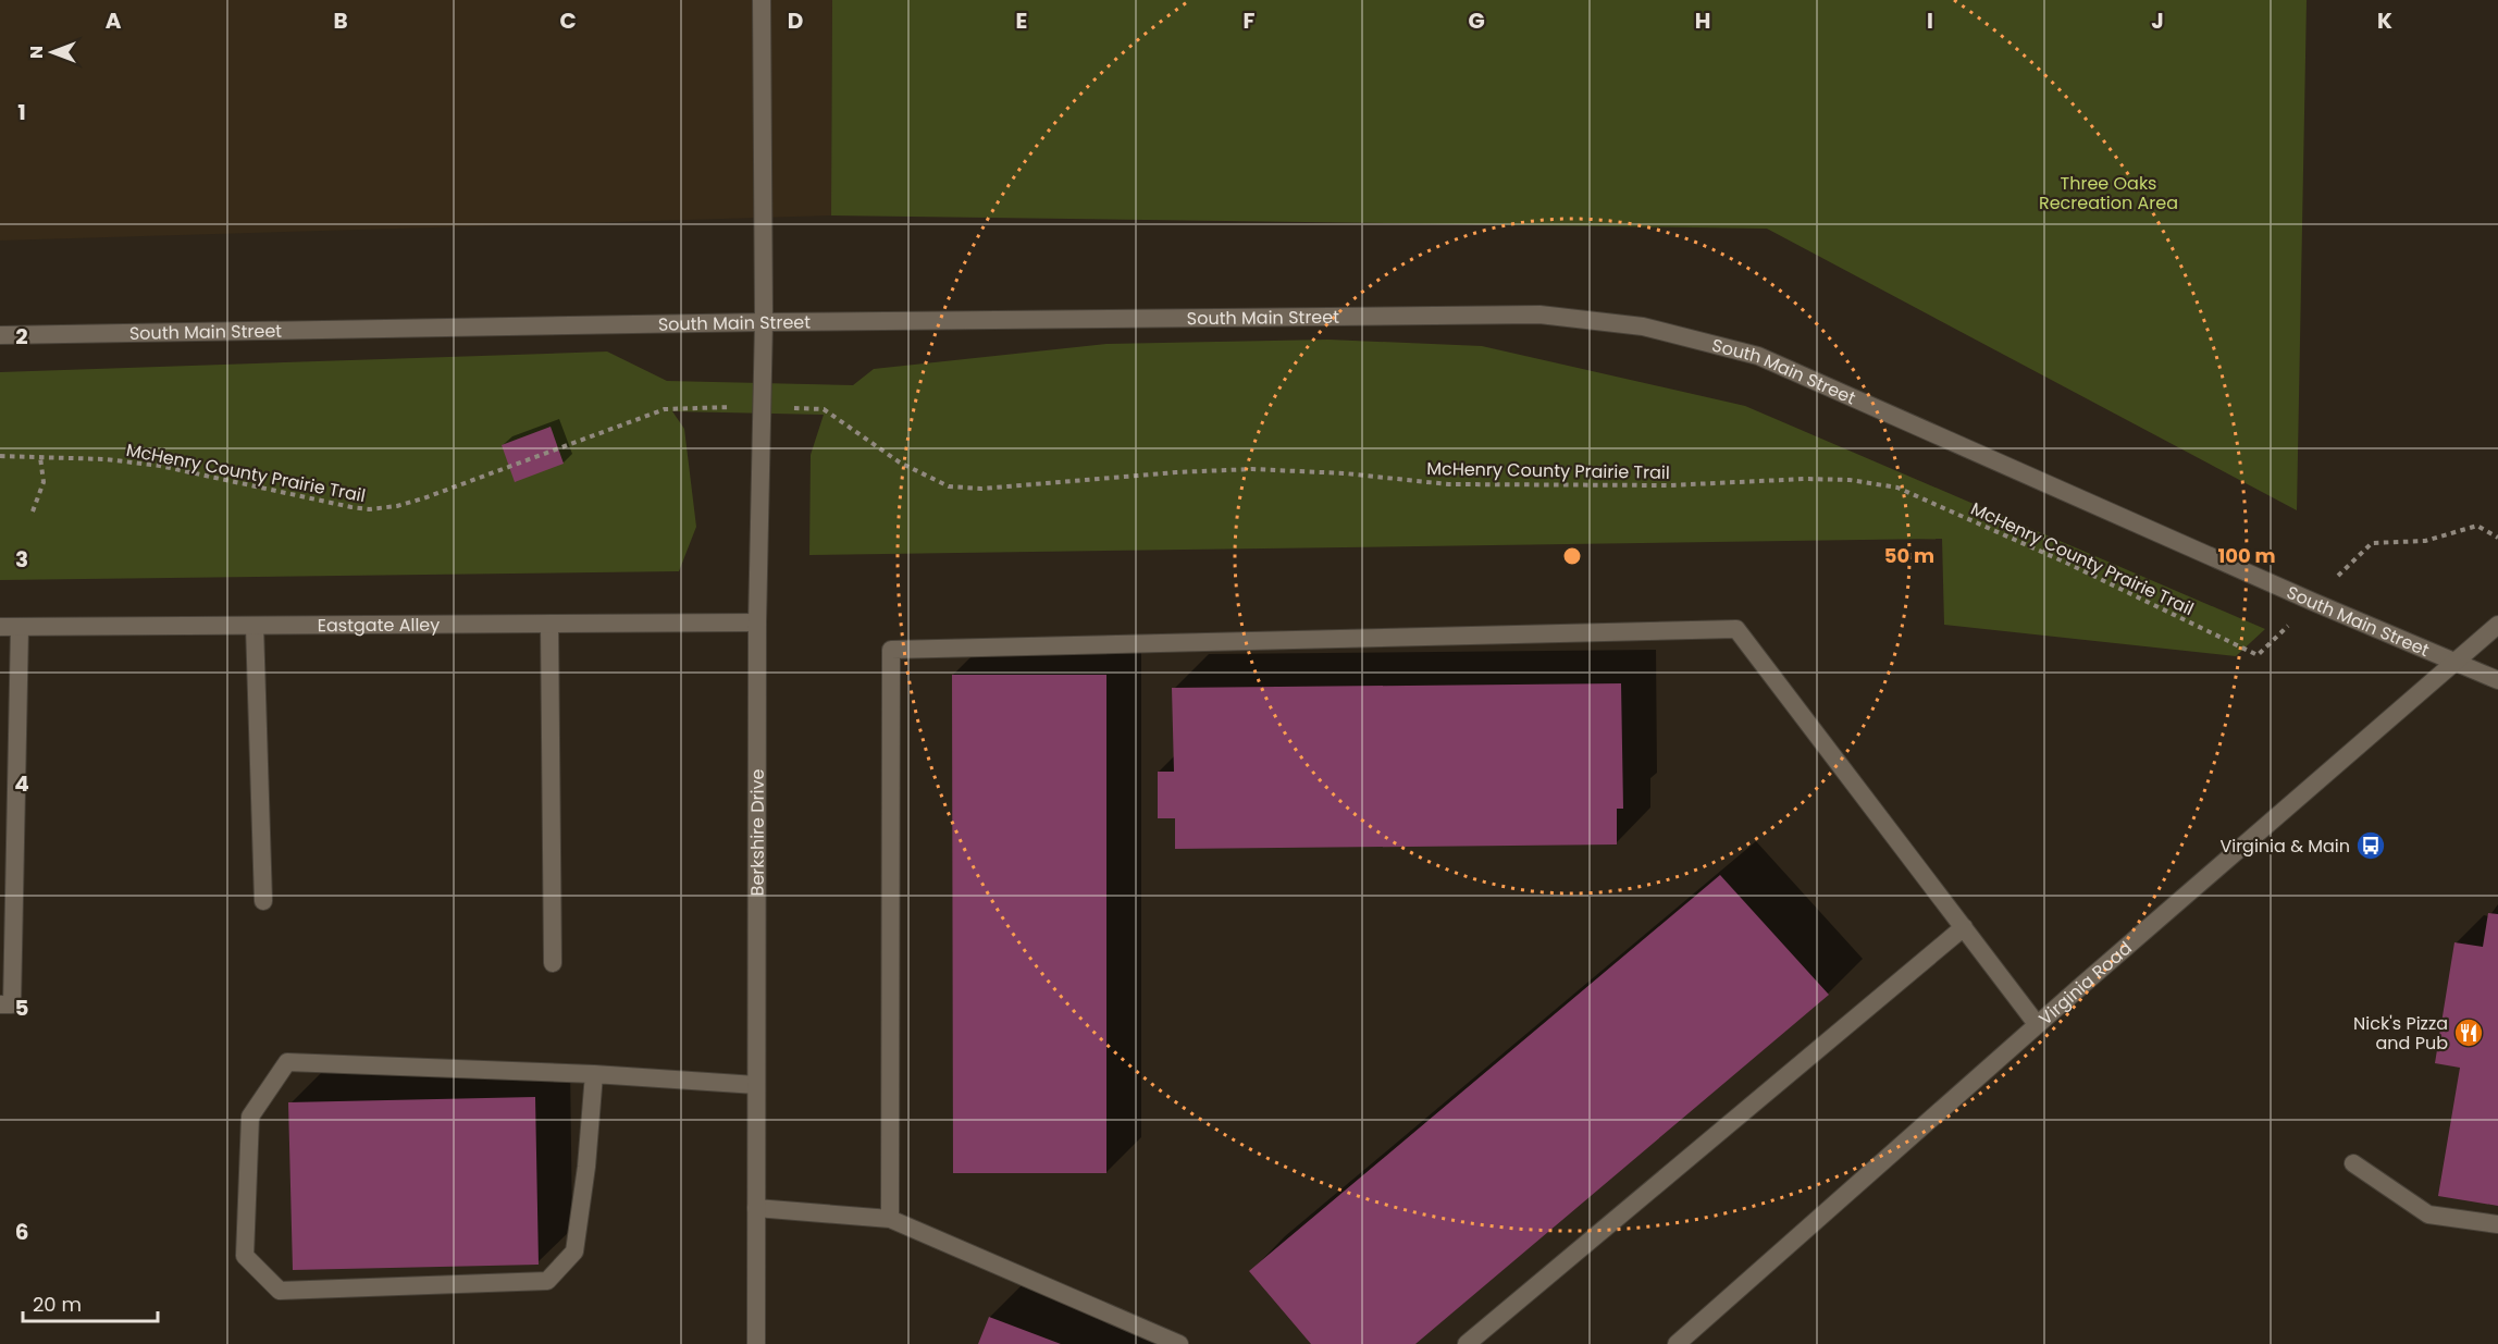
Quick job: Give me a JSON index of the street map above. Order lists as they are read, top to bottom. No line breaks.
{"streets":{"street":["South Main Street","Eastgate Alley","Berkshire Drive","Virginia Road"],"path":["McHenry County Prairie Trail"]},"crossings":[["South Main Street","Berkshire Drive"],["South Main Street","Virginia Road"],["Eastgate Alley","Berkshire Drive"]],"parks":["Three Oaks Recreation Area"],"places":{"bus stop":["Virginia & Main"],"restaurant":["Nick's Pizza and Pub"]},"scale_bar":"20 m","north":"left","grid":{"columns":["A","B","C","D","E","F","G","H","I","J","K"],"rows":["1","2","3","4","5","6"]},"rings":["50 m","100 m"]}
